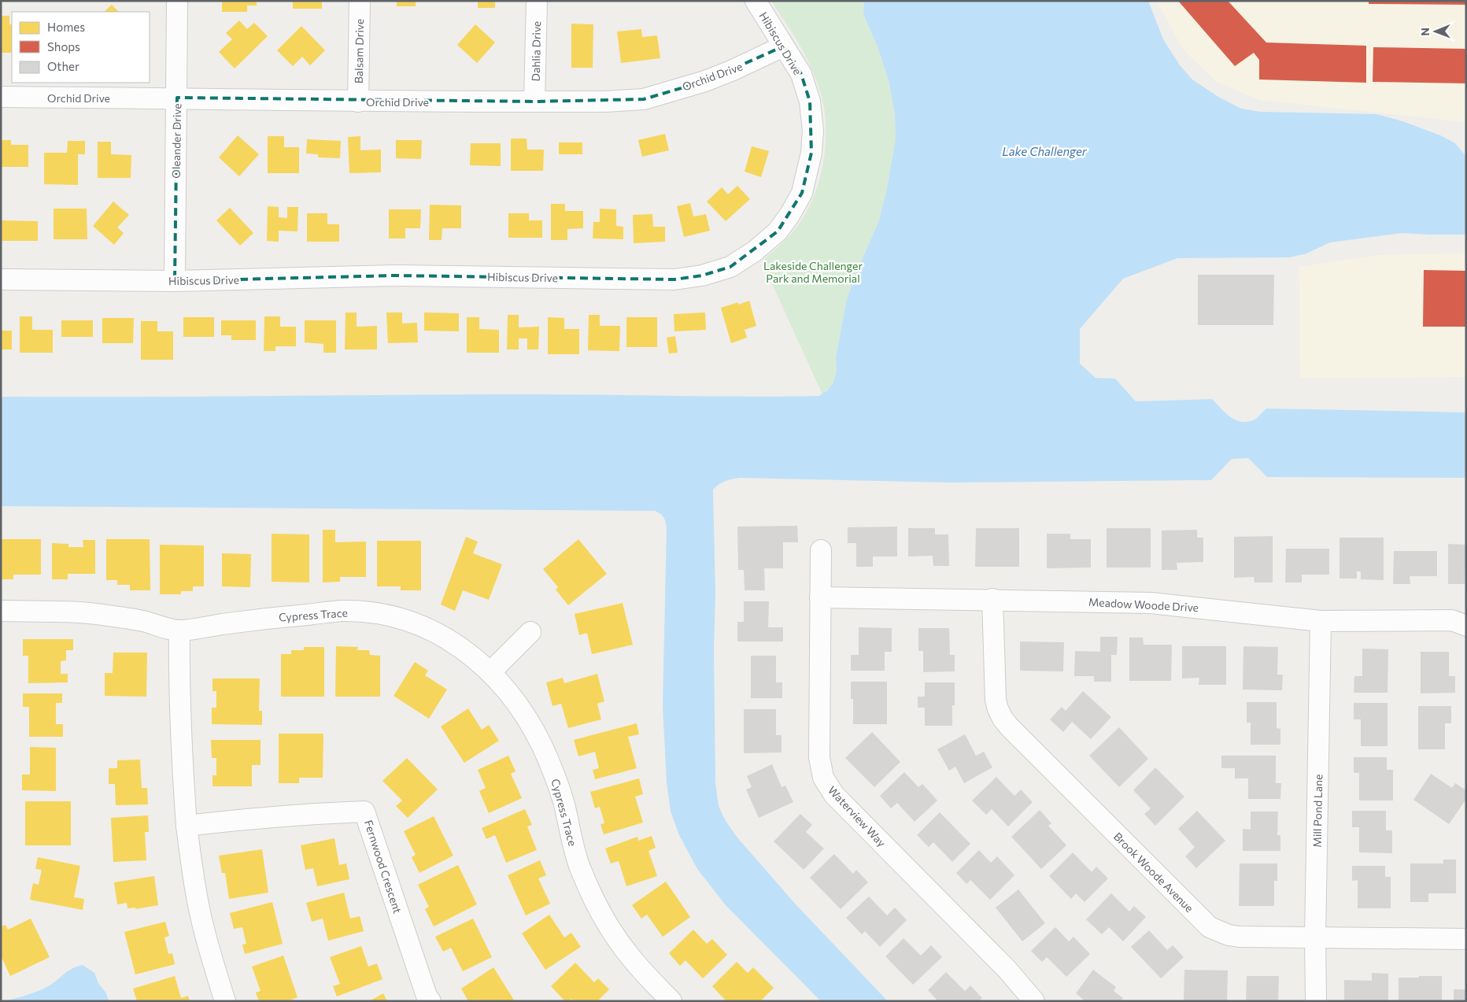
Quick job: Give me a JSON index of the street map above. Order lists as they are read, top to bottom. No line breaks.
{"streets":{"street":["Hibiscus Drive","Balsam Drive","Dahlia Drive","Orchid Drive","Oleander Drive","Meadow Woode Drive","Cypress Trace","Mill Pond Lane","Waterview Way","Fernwood Crescent","Brook Woode Avenue"]},"crossings":[["Hibiscus Drive","Orchid Drive"],["Hibiscus Drive","Oleander Drive"],["Balsam Drive","Orchid Drive"],["Dahlia Drive","Orchid Drive"],["Orchid Drive","Oleander Drive"],["Meadow Woode Drive","Mill Pond Lane"],["Meadow Woode Drive","Waterview Way"],["Meadow Woode Drive","Brook Woode Avenue"],["Mill Pond Lane","Brook Woode Avenue"]],"water":["Lake Challenger"],"parks":["Lakeside Challenger Park and Memorial"],"legend":["Homes","Shops","Other"],"north":"left"}
